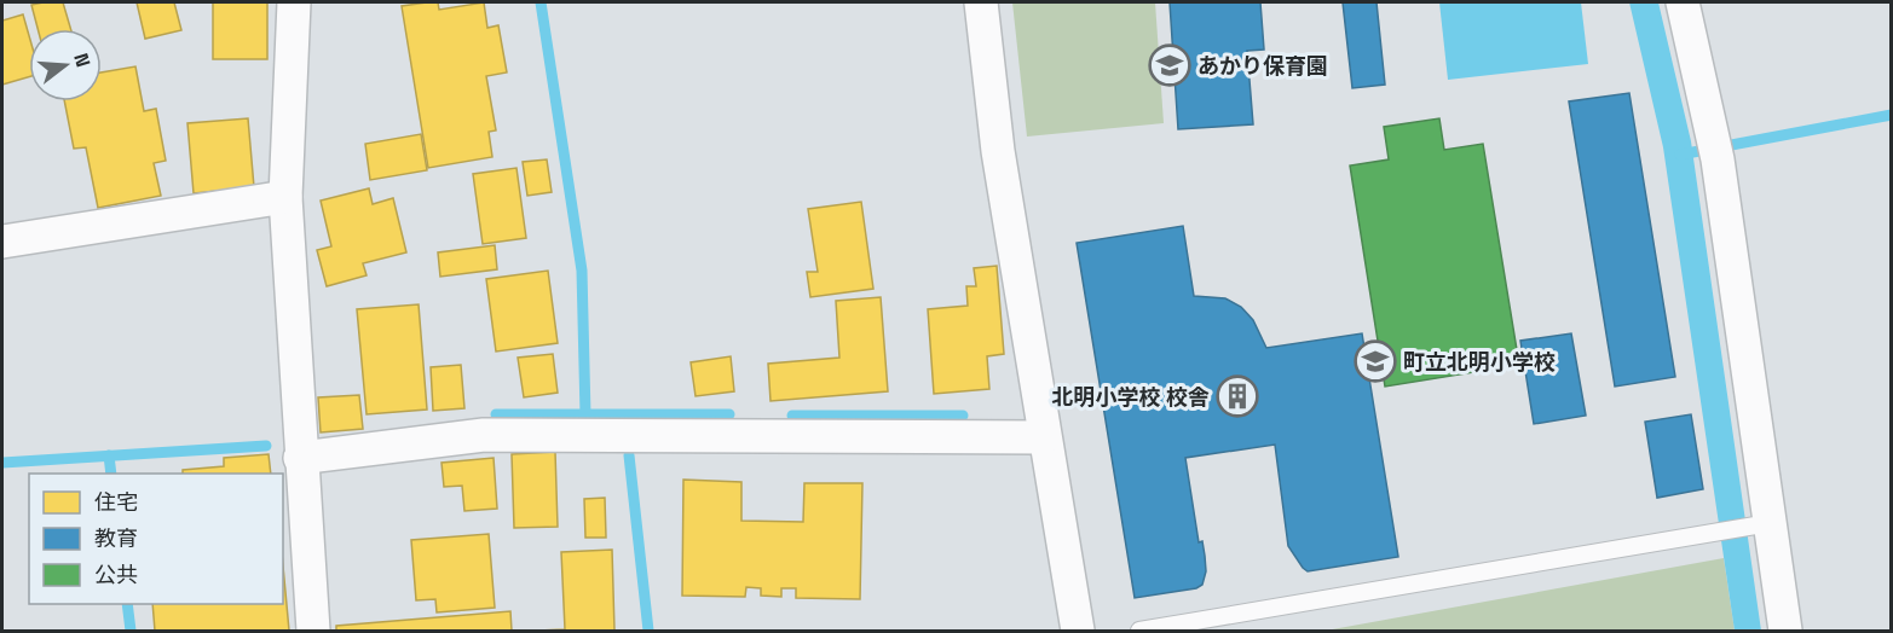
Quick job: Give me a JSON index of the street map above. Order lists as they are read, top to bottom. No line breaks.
{"places":{"school or university":["あかり保育園","町立北明小学校"],"building":["北明小学校 校舎"]},"legend":["住宅","教育","公共"],"north":"right"}
